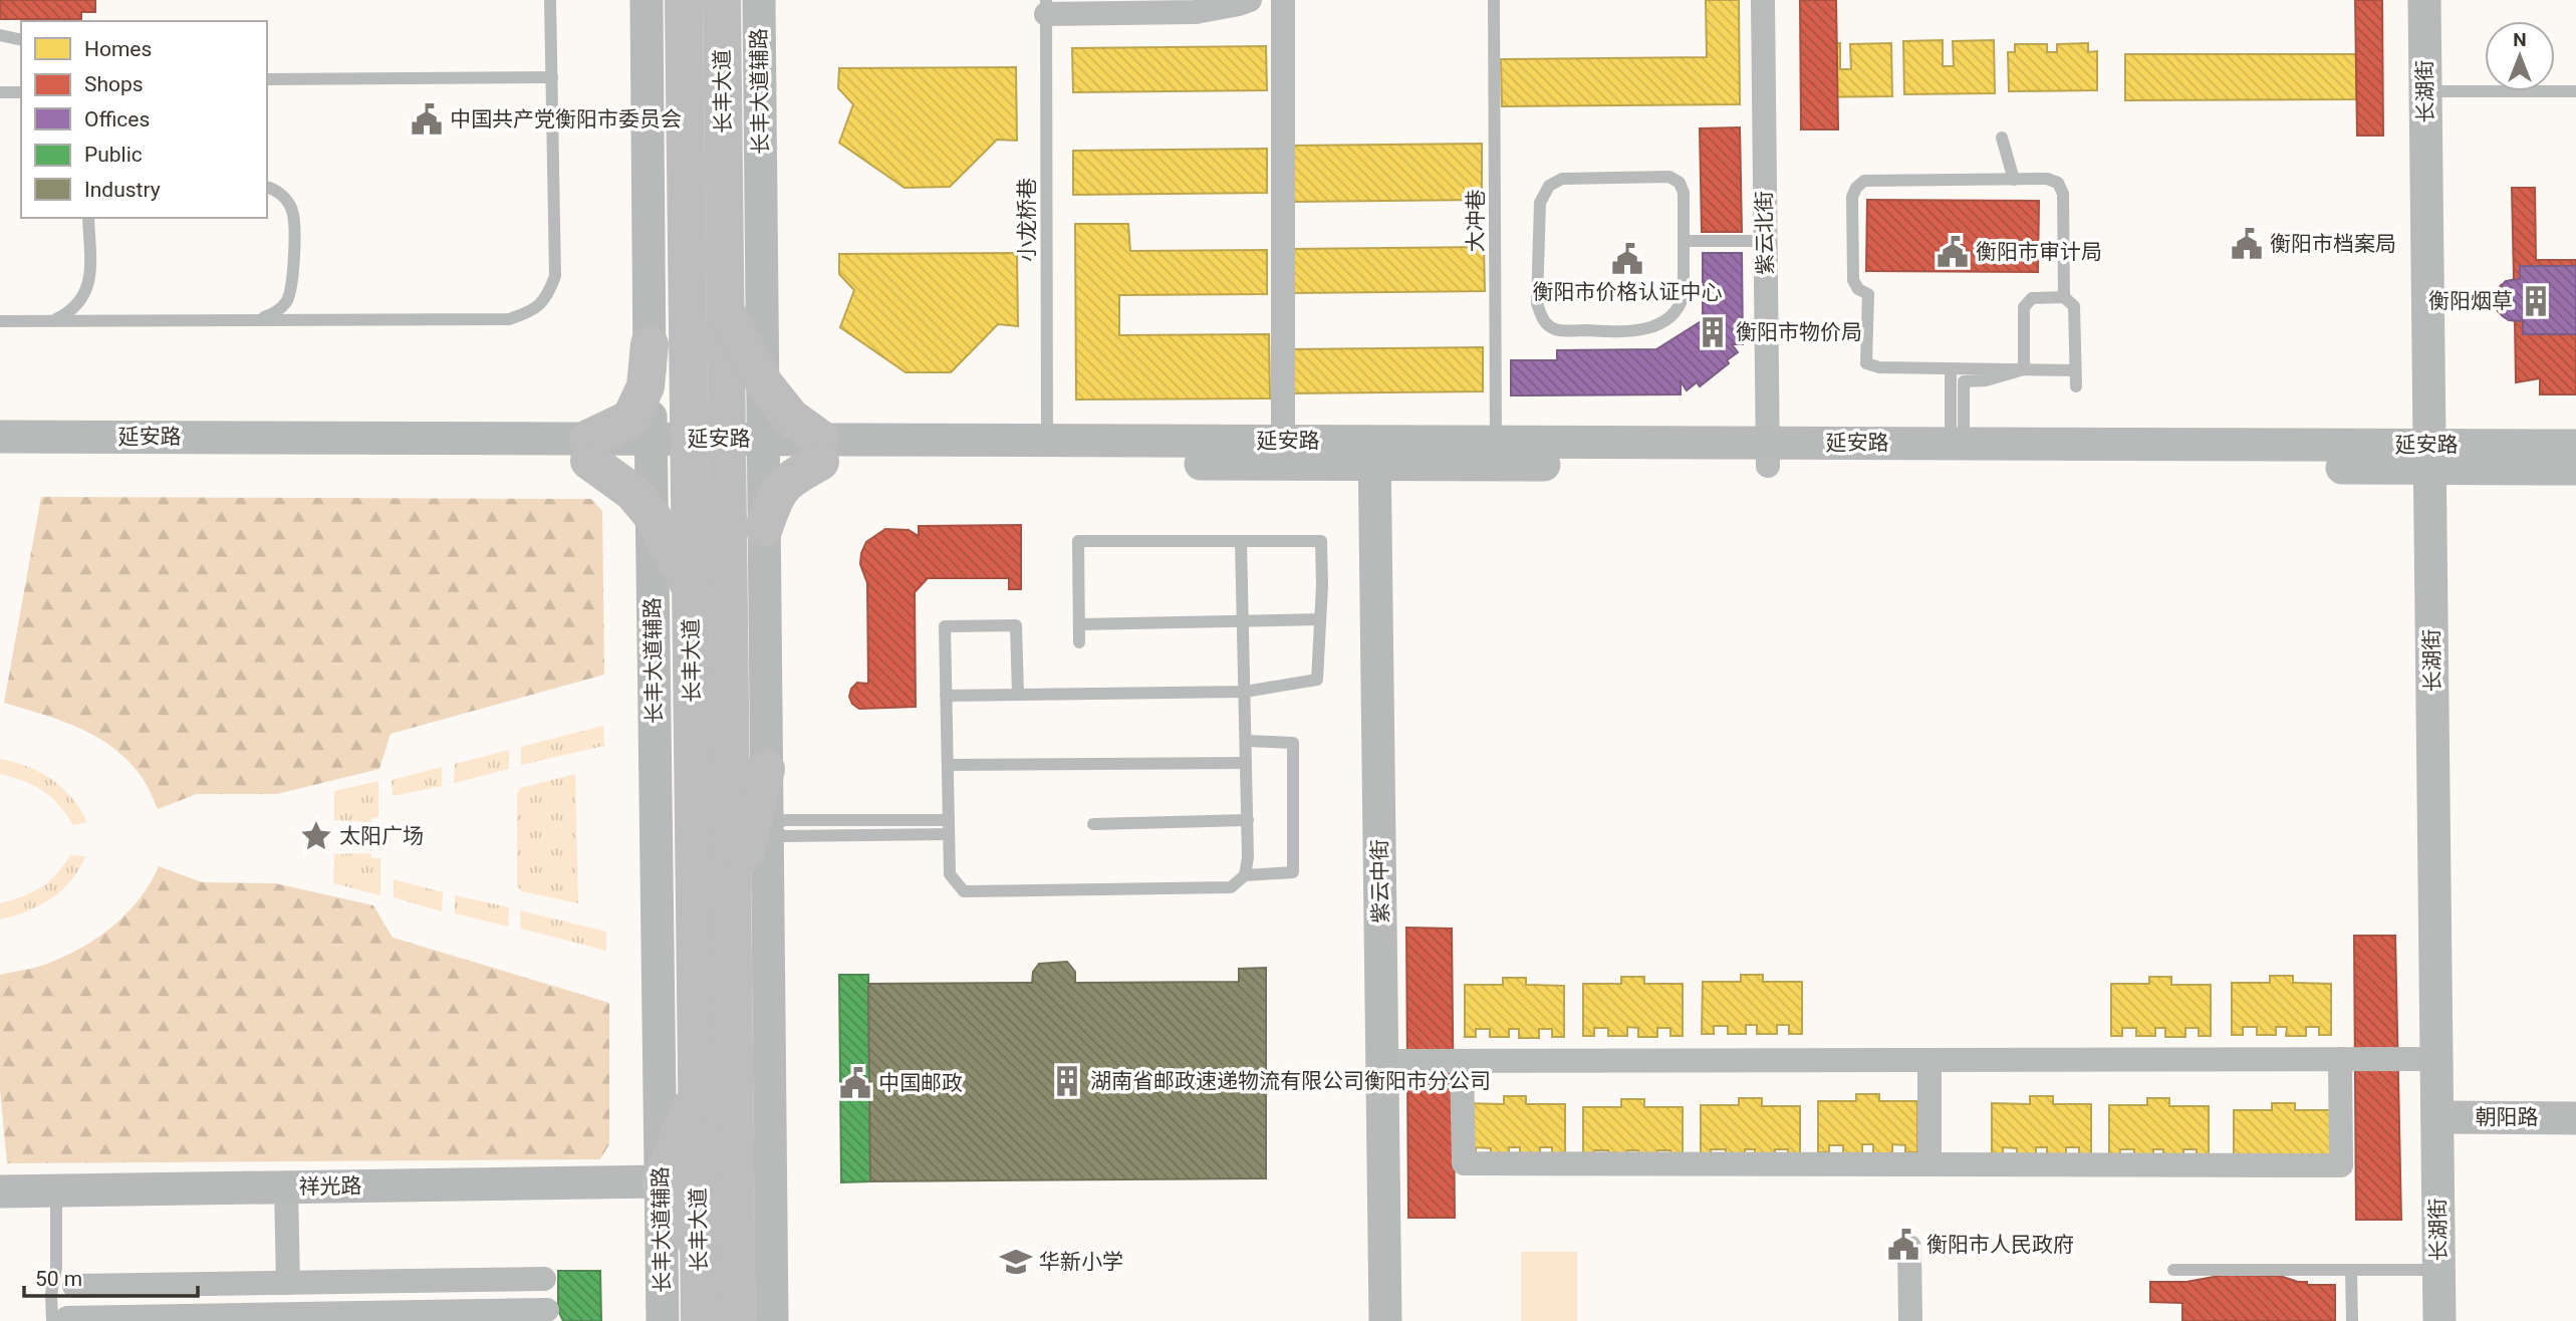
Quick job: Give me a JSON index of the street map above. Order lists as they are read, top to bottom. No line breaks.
{"streets":{"main road":["长丰大道","长丰大道辅路","长湖街","延安路","紫云中街","朝阳路","祥光路"],"street":["紫云北街"],"lane":["小龙桥巷","大冲巷"]},"crossings":[["长丰大道","长丰大道辅路"],["长丰大道","延安路"],["长丰大道辅路","延安路"],["长丰大道辅路","祥光路"],["长湖街","延安路"],["长湖街","朝阳路"],["小龙桥巷","延安路"],["大冲巷","延安路"],["紫云北街","延安路"],["延安路","紫云中街"]],"places":{"public building":["中国共产党衡阳市委员会","衡阳市档案局","衡阳市审计局","衡阳市价格认证中心","中国邮政","衡阳市人民政府"],"building":["衡阳烟草","衡阳市物价局","湖南省邮政速递物流有限公司衡阳市分公司"],"place":["太阳广场"],"school or university":["华新小学"]},"legend":["Homes","Shops","Offices","Public","Industry"],"scale_bar":"50 m","north":"top"}
